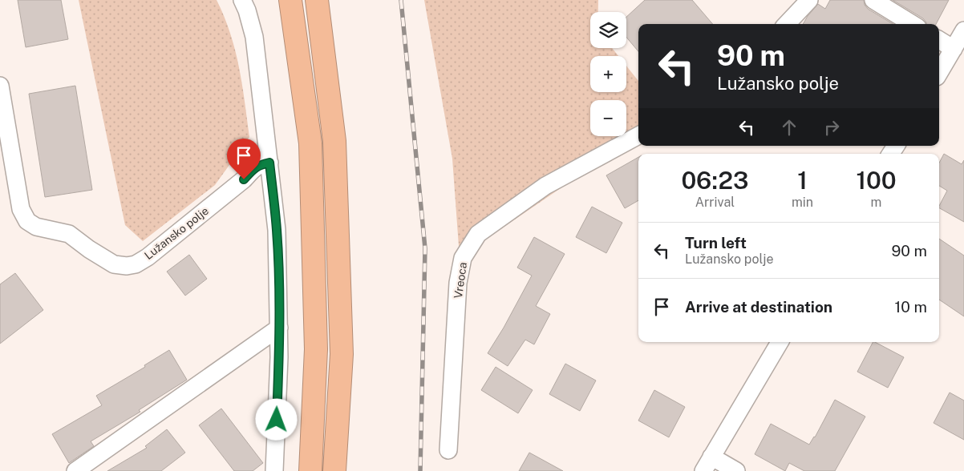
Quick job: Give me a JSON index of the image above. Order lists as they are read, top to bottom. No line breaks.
{"streets":{"street":["Lužansko polje","Vreoca"]},"page":{"map_buttons":["+","−"],"turn":["90 m","Lužansko polje"],"eta":["06:23","Arrival","1","min","100","m"],"list":[{"name":"Turn left","note":"Lužansko polje","value":"90 m"},{"name":"Arrive at destination","value":"10 m"}]}}
